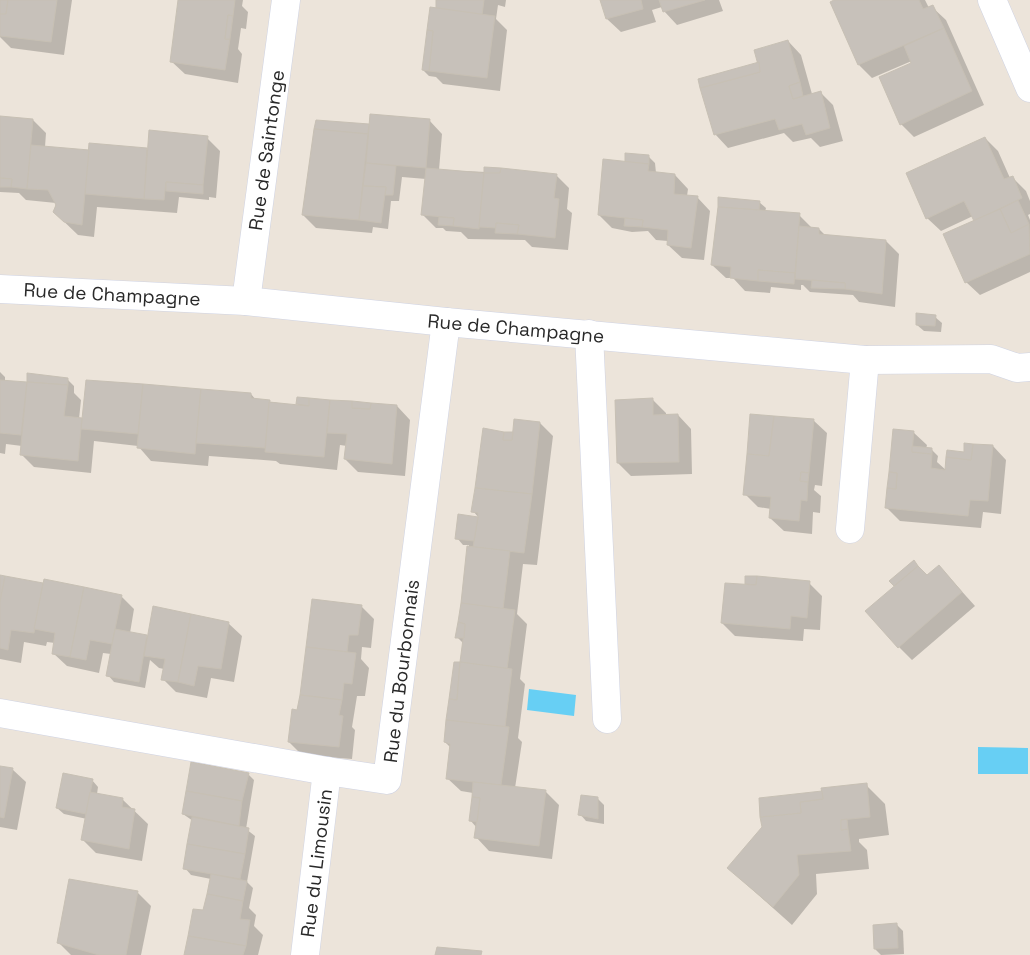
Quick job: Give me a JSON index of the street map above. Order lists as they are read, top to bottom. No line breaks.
{"streets":{"street":["Rue de Saintonge","Rue de Champagne","Rue du Bourbonnais","Rue du Limousin"]},"crossings":[["Rue de Saintonge","Rue de Champagne"],["Rue de Champagne","Rue du Bourbonnais"],["Rue du Bourbonnais","Rue du Limousin"]]}
